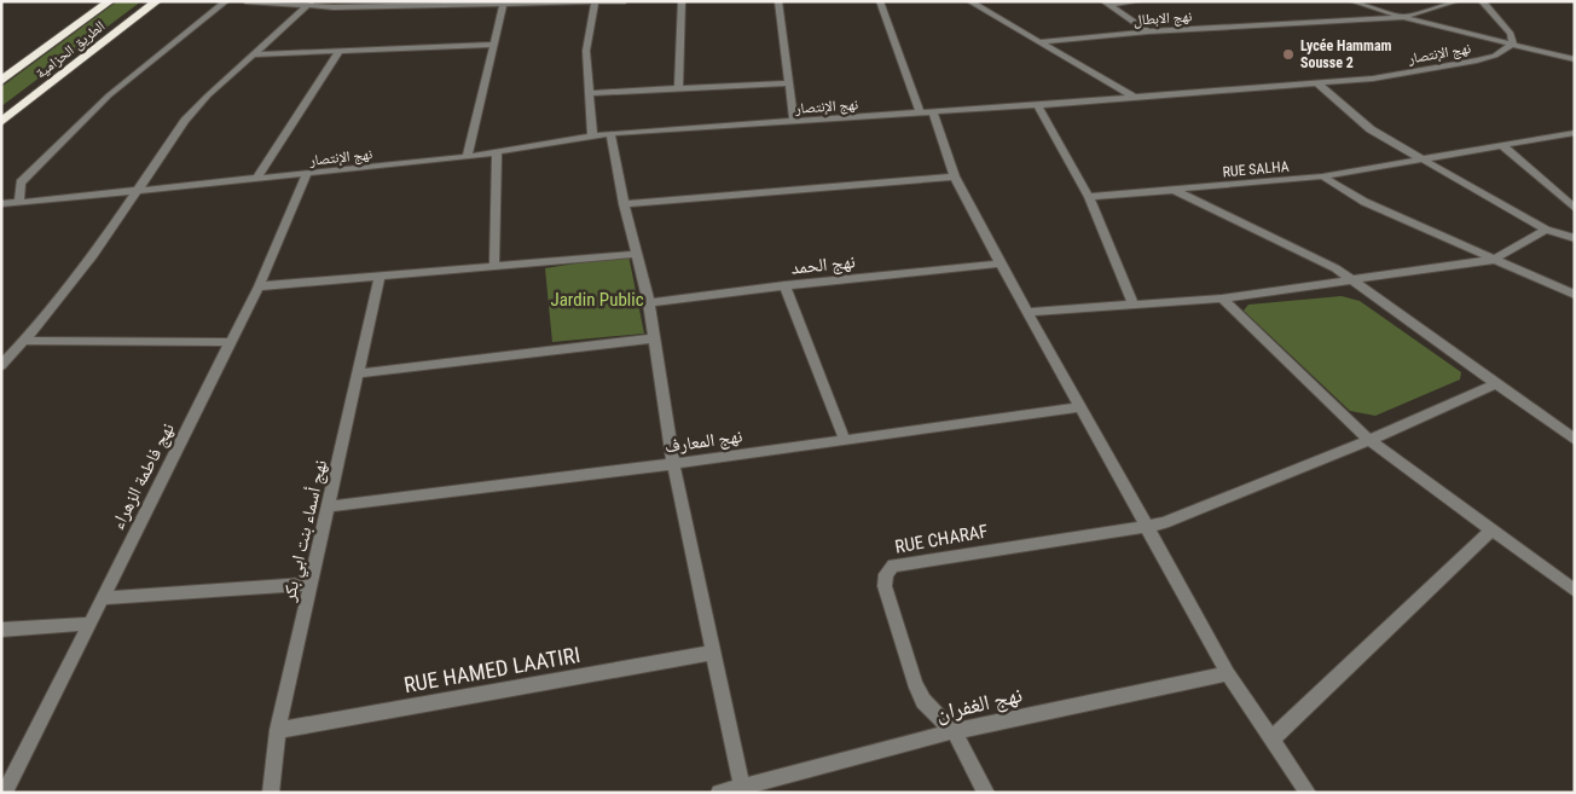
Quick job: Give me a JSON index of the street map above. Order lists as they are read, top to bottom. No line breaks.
{"streets":{"highway":["الطريق الحزامية"],"street":["نهج الابطال","نهج الإنتصار","RUE SALHA","نهج الحمد","نهج المعارف","نهج فاطمة الزهراء","نهج أسماء بنت ابي بكر","RUE CHARAF","RUE HAMED LAATIRI","نهج الغفران"]},"crossings":[["نهج الإنتصار","نهج فاطمة الزهراء"],["نهج المعارف","نهج أسماء بنت ابي بكر"],["نهج أسماء بنت ابي بكر","RUE HAMED LAATIRI"],["RUE CHARAF","نهج الغفران"]],"parks":["Jardin Public"],"places":["Lycée Hammam Sousse 2"]}
